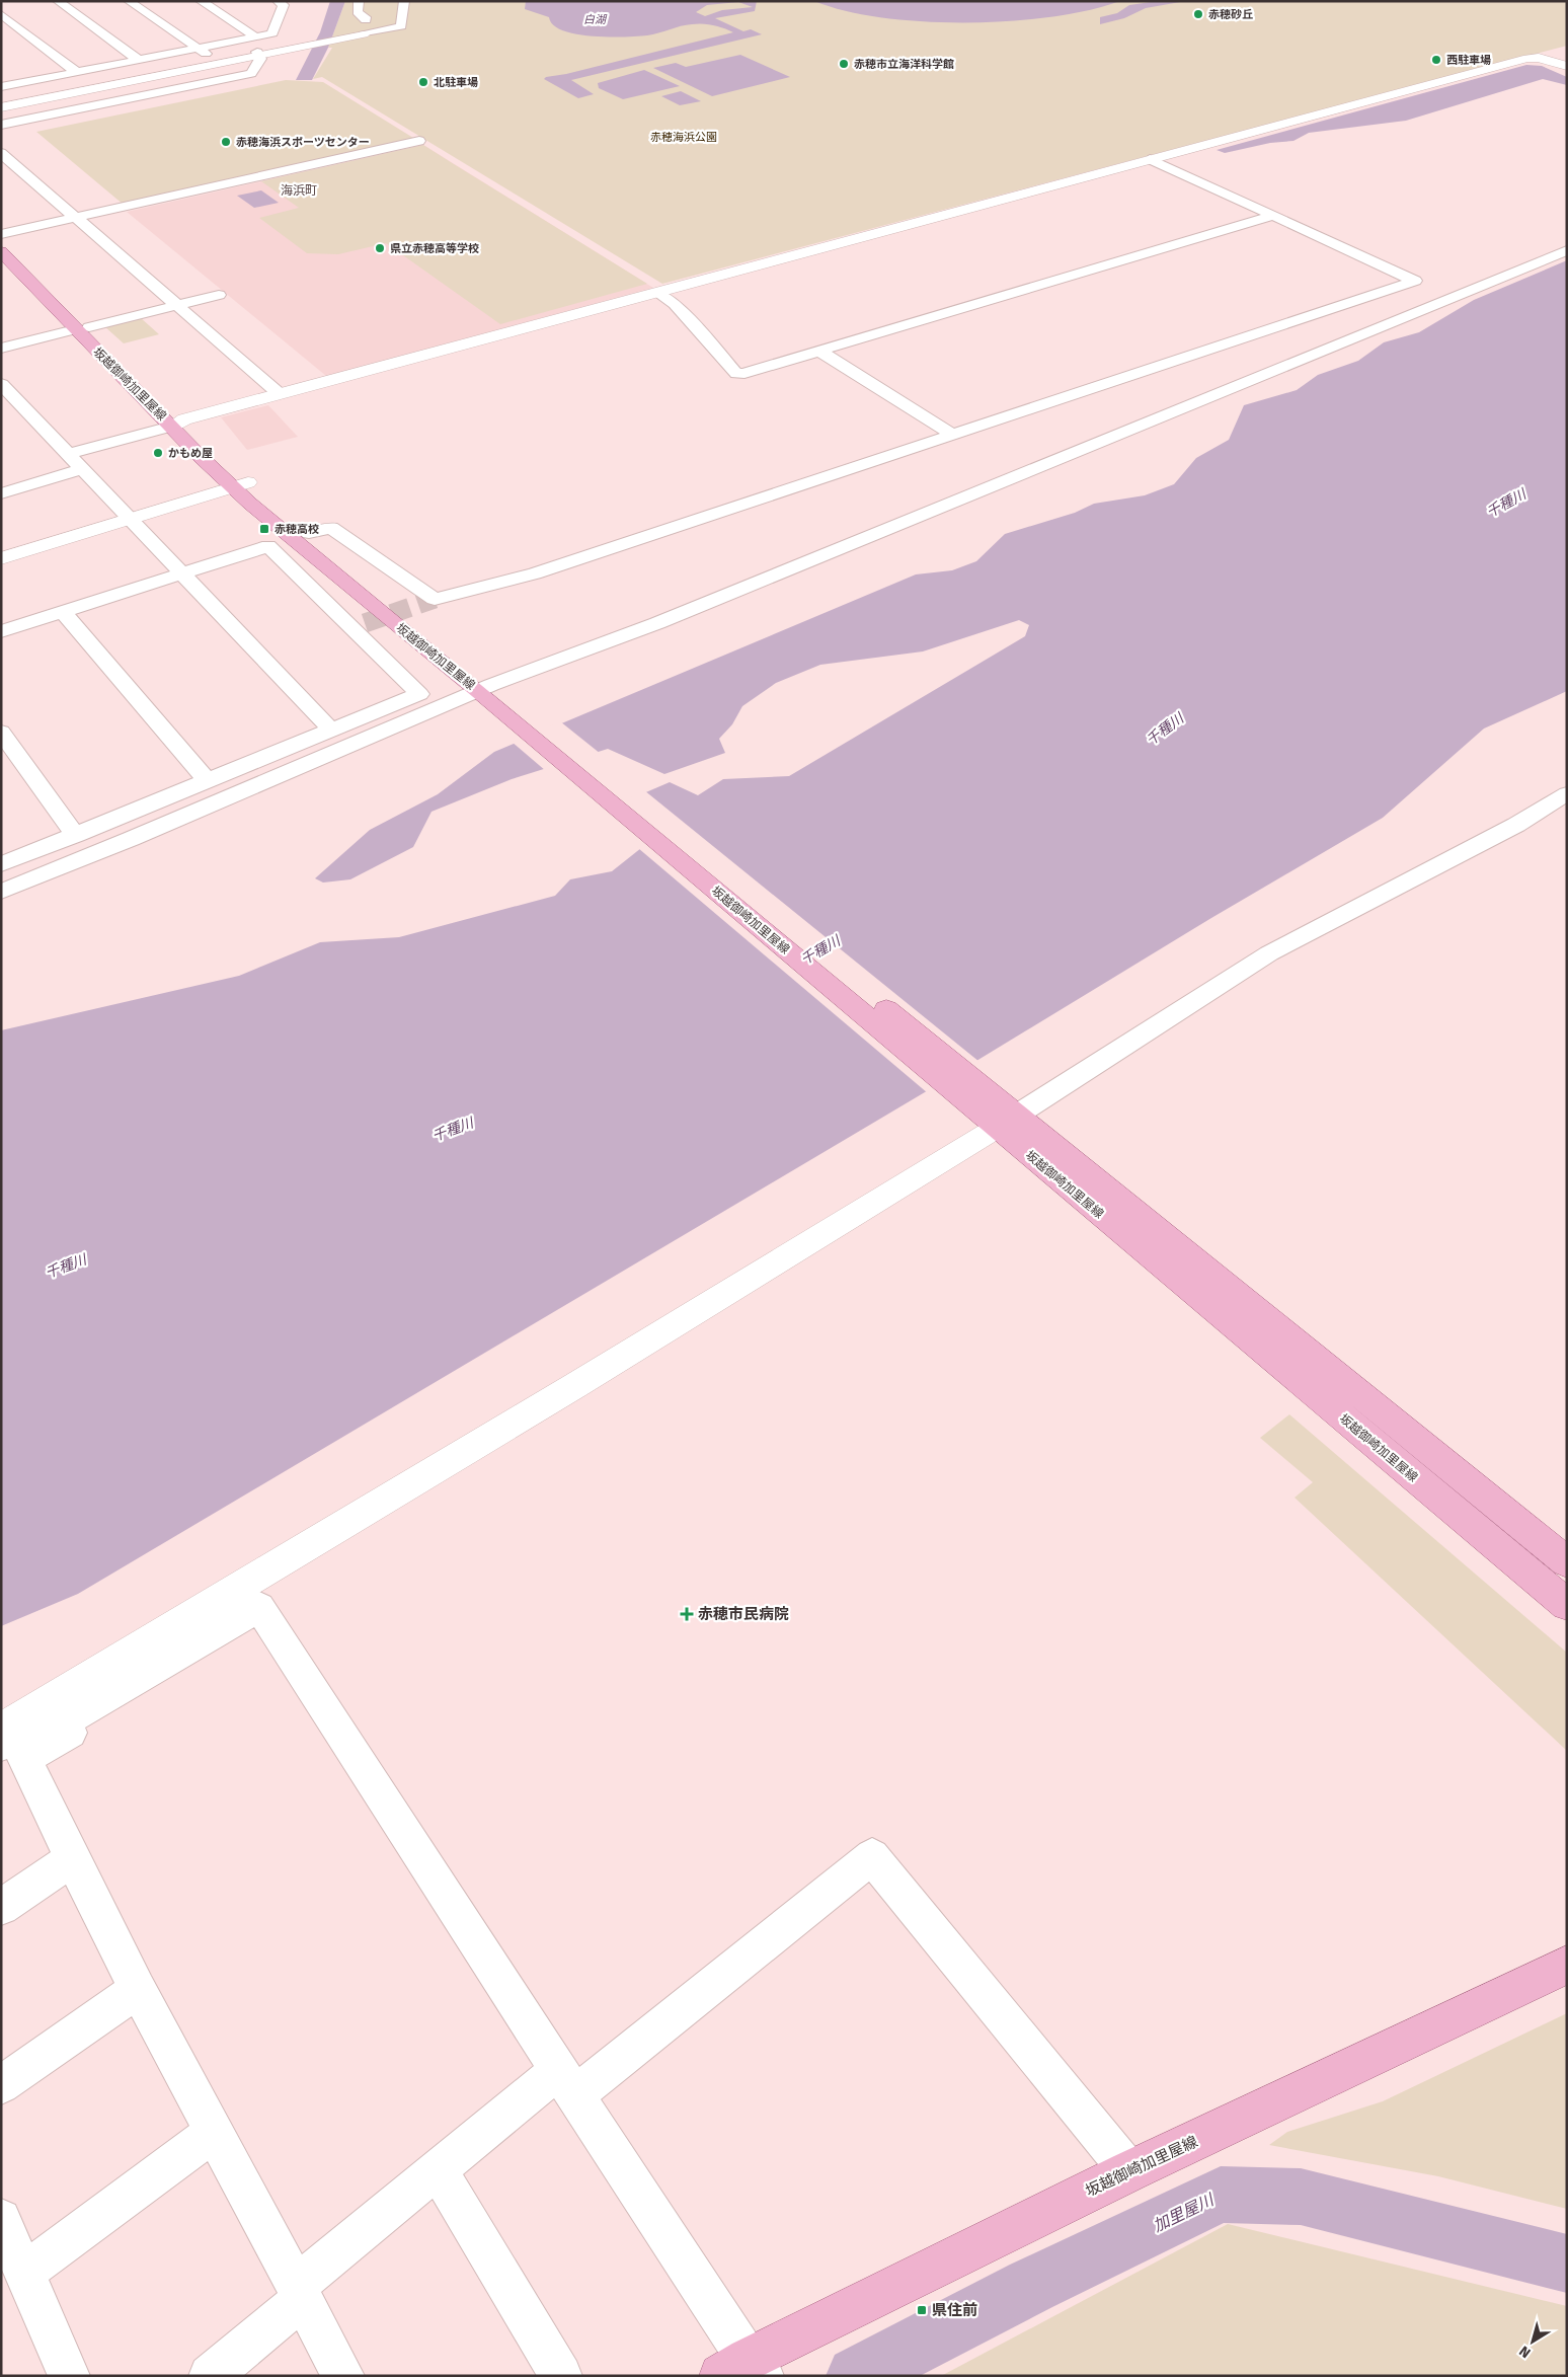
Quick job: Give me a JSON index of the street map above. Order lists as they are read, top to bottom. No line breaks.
{"streets":{"main road":["坂越御崎加里屋線"]},"districts":["海浜町"],"water":["白湖","千種川","加里屋川"],"parks":["赤穂海浜公園"],"places":{"other":["赤穂砂丘","西駐車場","赤穂市立海洋科学館","北駐車場","赤穂海浜スポーツセンター","県立赤穂高等学校","かもめ屋"],"transit":["赤穂高校","県住前"],"health":["赤穂市民病院"]},"north":"bottom left"}
